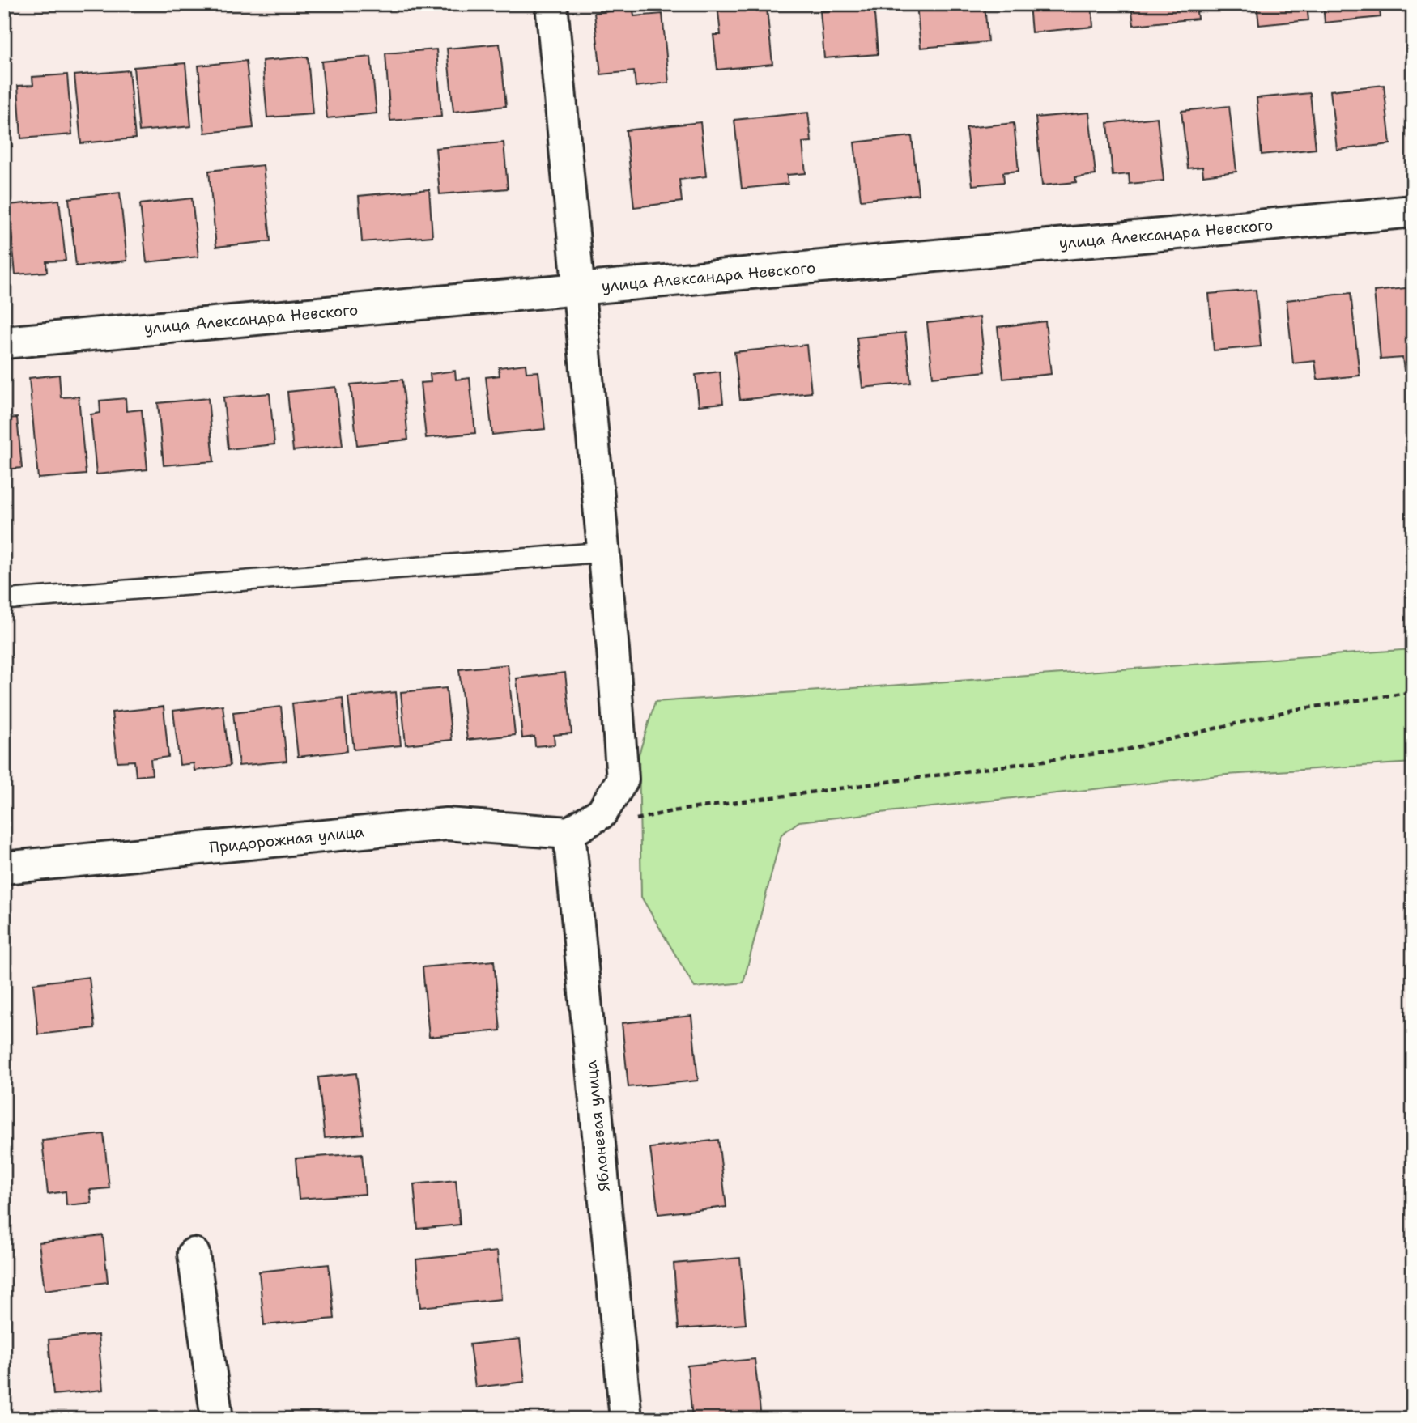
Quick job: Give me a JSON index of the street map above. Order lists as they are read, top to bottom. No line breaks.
{"streets":{"street":["улица Александра Невского","Придорожная улица","Яблоневая улица"]},"crossings":[["Придорожная улица","Яблоневая улица"]]}
